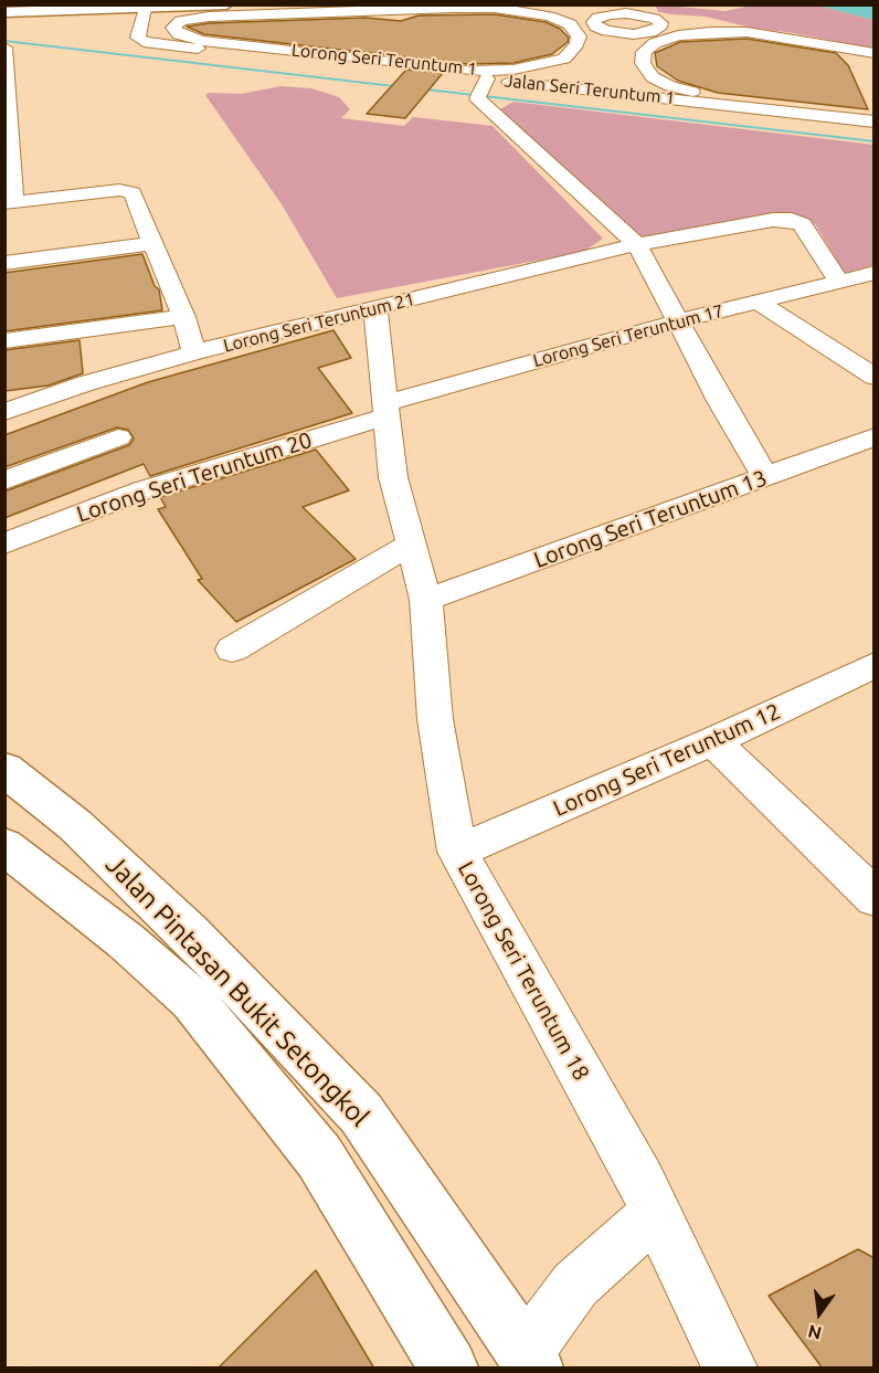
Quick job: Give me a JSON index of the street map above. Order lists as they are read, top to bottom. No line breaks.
{"streets":{"main road":["Jalan Pintasan Bukit Setongkol"],"street":["Lorong Seri Teruntum 1","Jalan Seri Teruntum 1","Lorong Seri Teruntum 21","Lorong Seri Teruntum 17","Lorong Seri Teruntum 20","Lorong Seri Teruntum 13","Lorong Seri Teruntum 12","Lorong Seri Teruntum 18"]},"crossings":[["Lorong Seri Teruntum 1","Jalan Seri Teruntum 1"],["Lorong Seri Teruntum 21","Lorong Seri Teruntum 17"],["Lorong Seri Teruntum 21","Lorong Seri Teruntum 18"],["Lorong Seri Teruntum 17","Lorong Seri Teruntum 20"],["Lorong Seri Teruntum 17","Lorong Seri Teruntum 18"],["Lorong Seri Teruntum 20","Lorong Seri Teruntum 18"],["Lorong Seri Teruntum 13","Lorong Seri Teruntum 18"],["Lorong Seri Teruntum 12","Lorong Seri Teruntum 18"]],"north":"bottom"}
